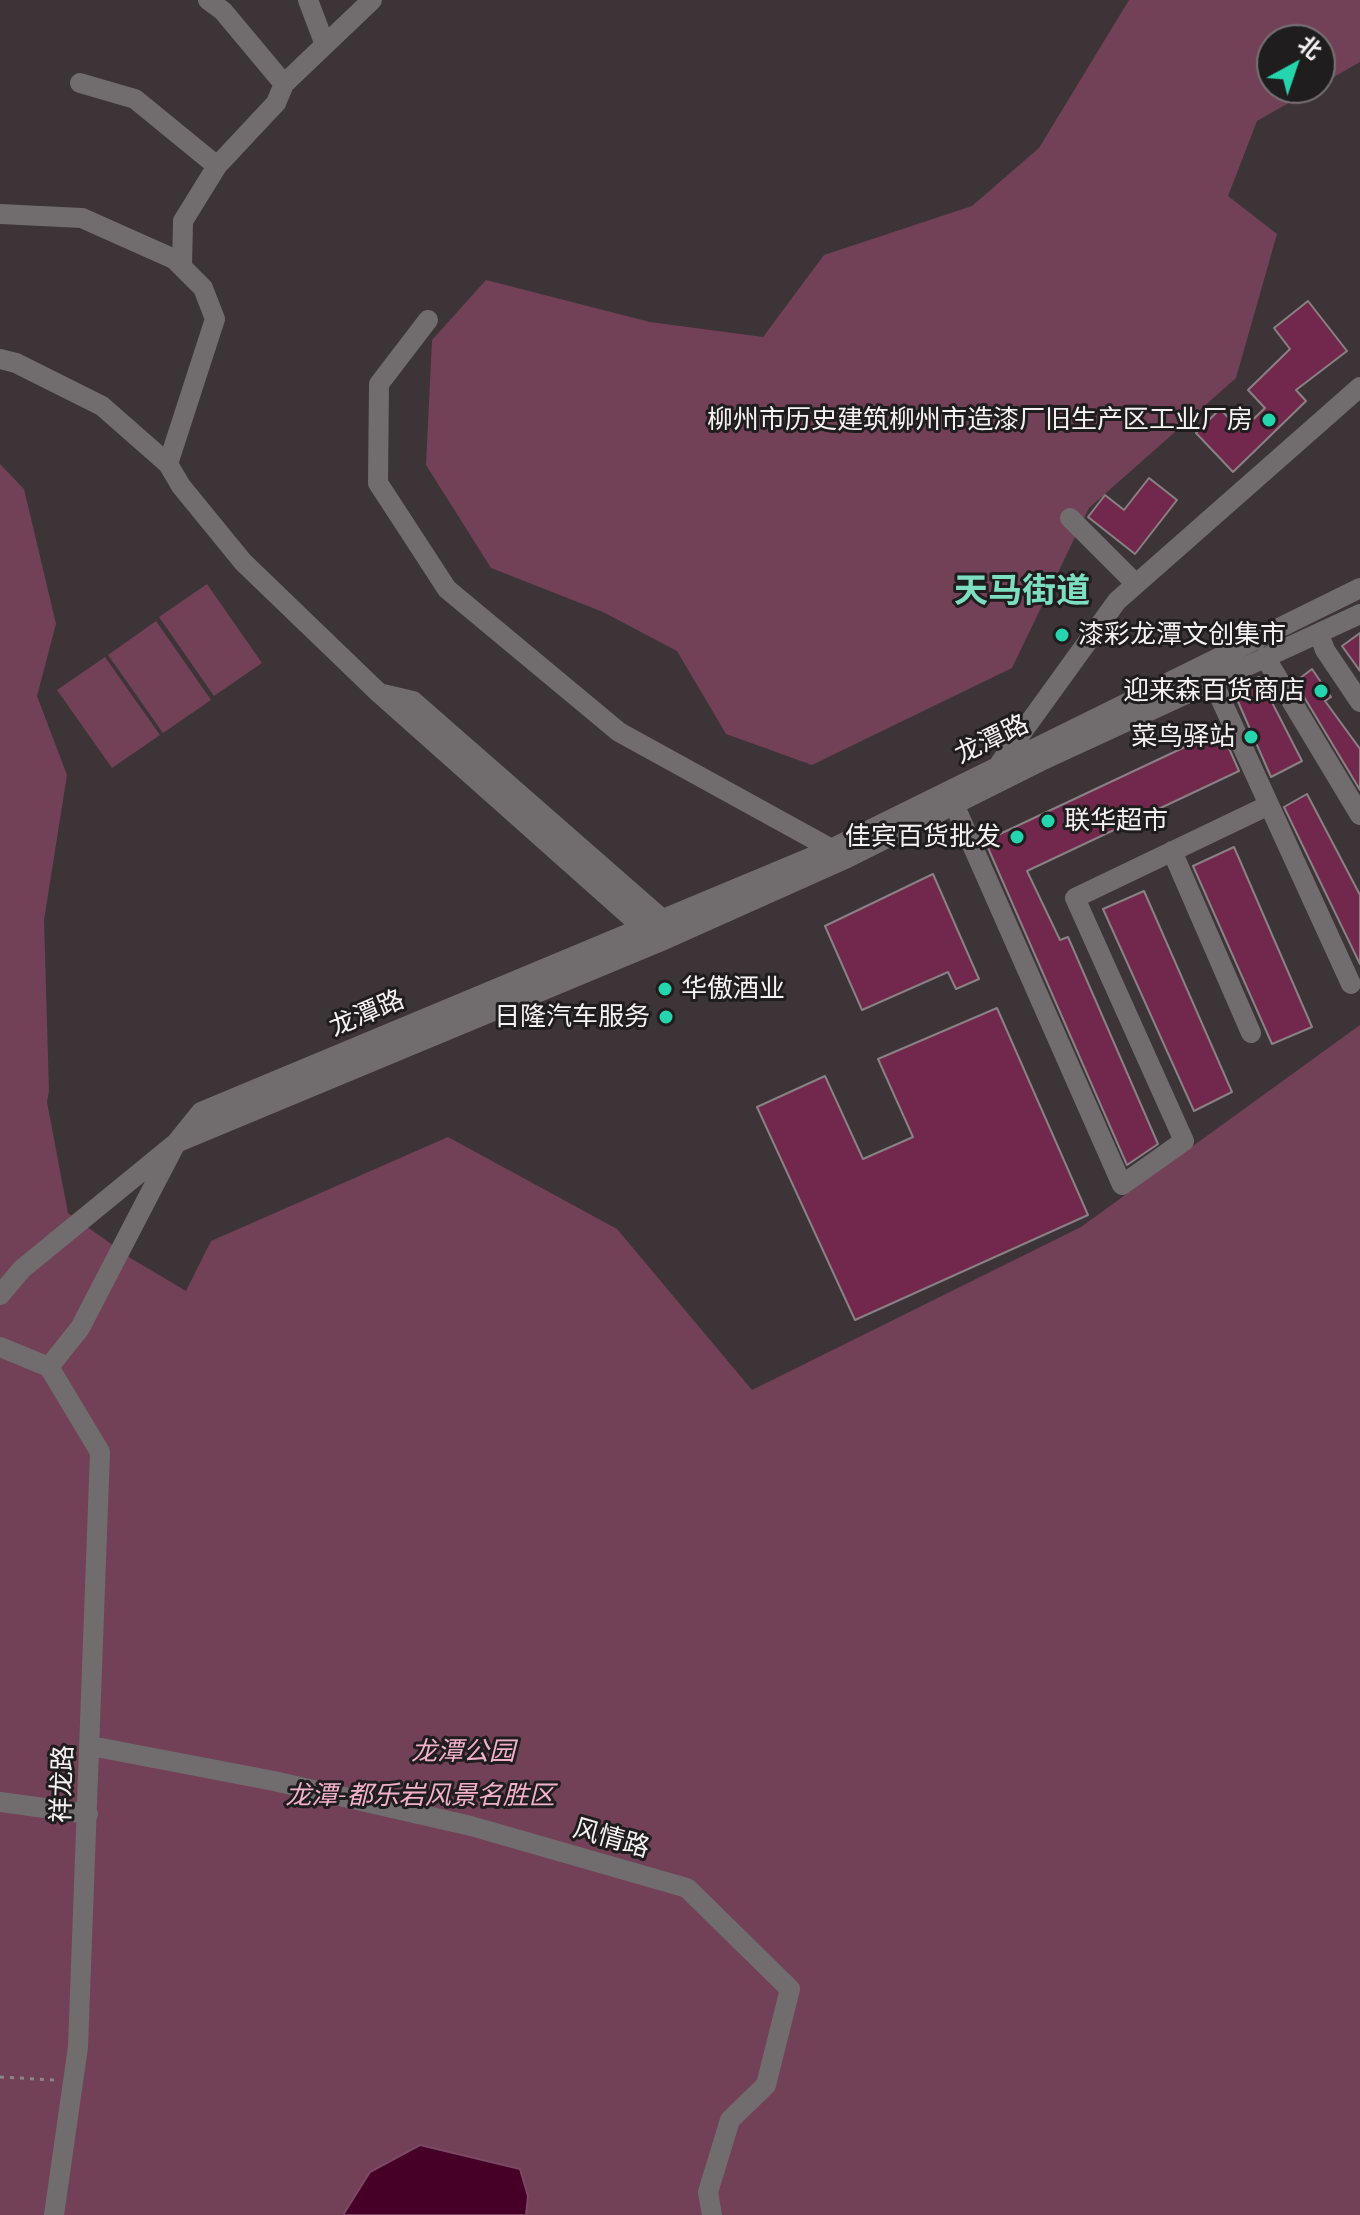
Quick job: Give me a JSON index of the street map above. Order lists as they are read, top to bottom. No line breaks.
{"streets":{"street":["龙潭路","祥龙路","风情路"]},"crossings":[["龙潭路","祥龙路"],["祥龙路","风情路"]],"districts":["天马街道"],"parks":["龙潭公园","龙潭-都乐岩风景名胜区"],"places":["柳州市历史建筑柳州市造漆厂旧生产区工业厂房","漆彩龙潭文创集市","迎来森百货商店","菜鸟驿站","联华超市","佳宾百货批发","华傲酒业","日隆汽车服务"],"north":"top right"}
